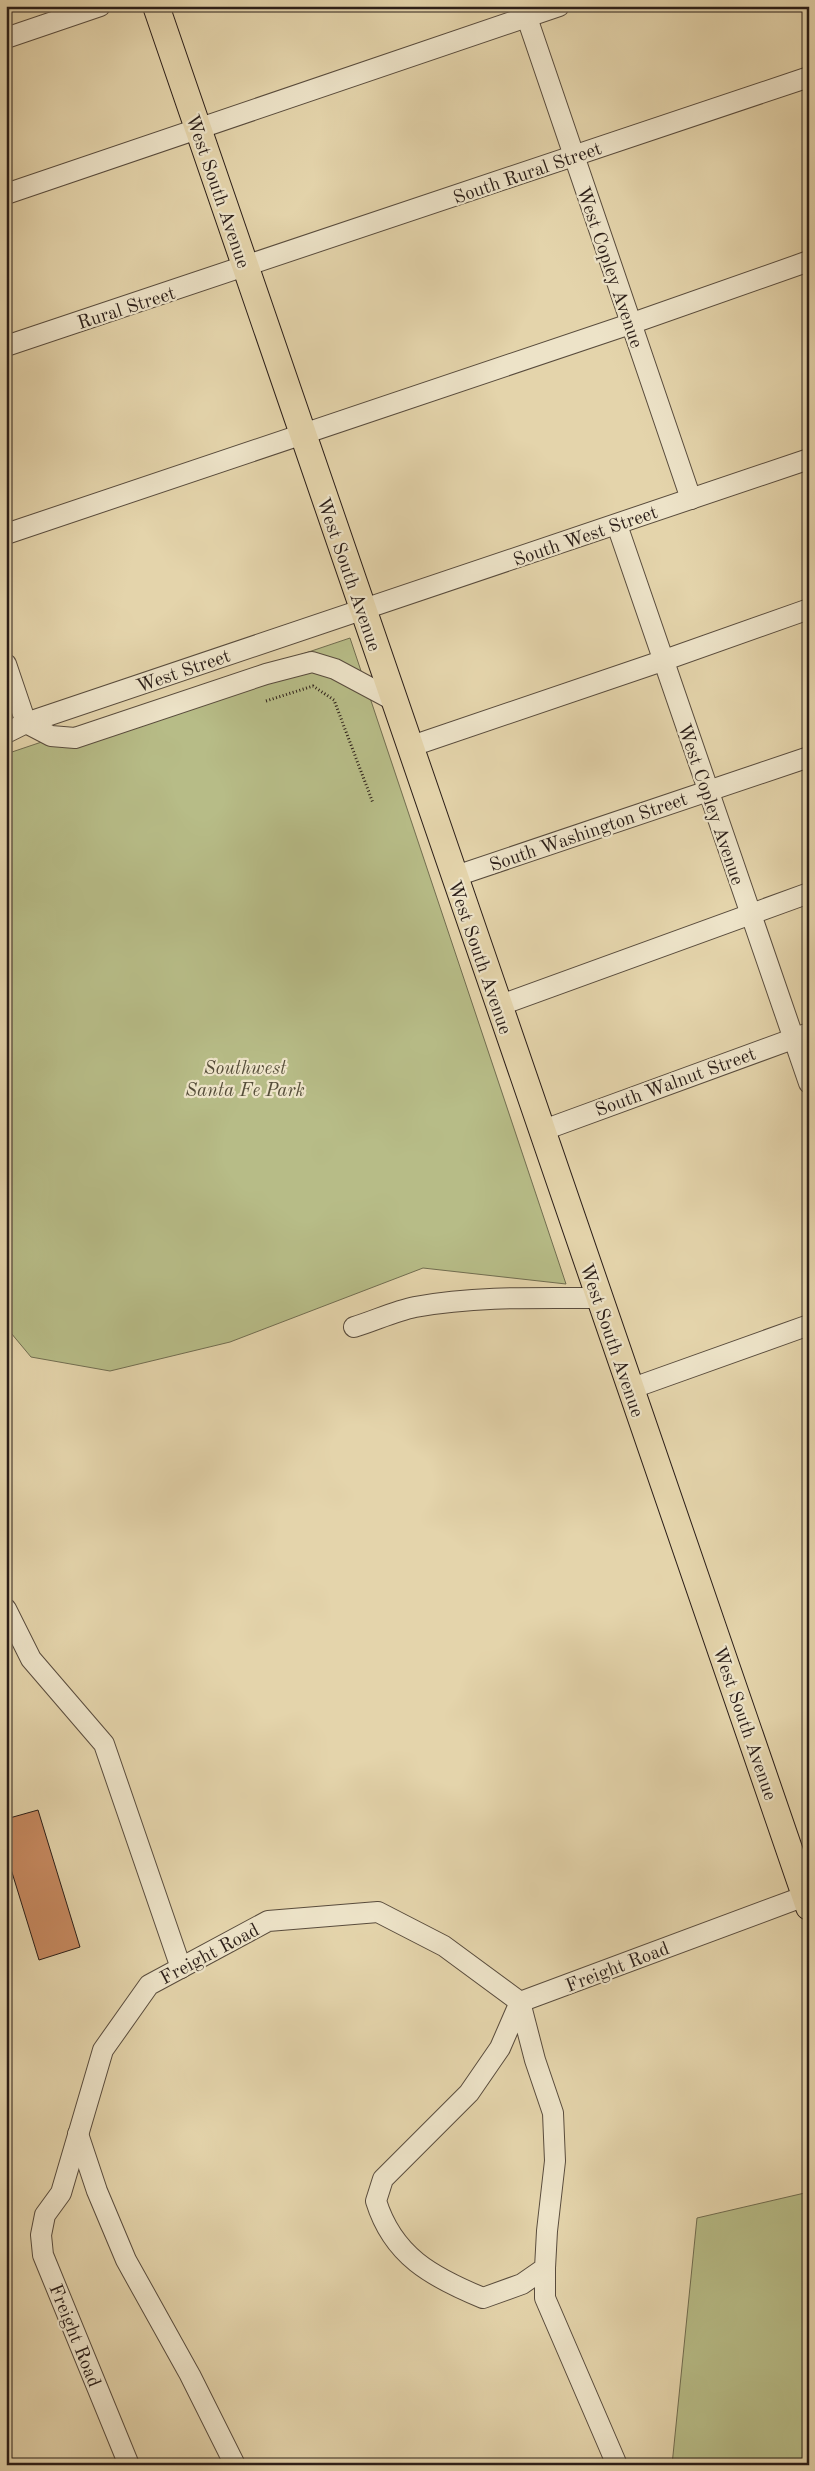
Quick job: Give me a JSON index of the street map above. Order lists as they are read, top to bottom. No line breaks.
{"streets":{"main road":["West South Avenue"],"street":["South Rural Street","West Copley Avenue","Rural Street","South West Street","West Street","South Washington Street","South Walnut Street","Freight Road"]},"crossings":[["South Rural Street","West South Avenue"],["South Rural Street","West Copley Avenue"],["South Rural Street","Rural Street"],["West South Avenue","Rural Street"],["West South Avenue","South West Street"],["West South Avenue","West Street"],["West South Avenue","South Washington Street"],["West South Avenue","South Walnut Street"],["West South Avenue","Freight Road"],["West Copley Avenue","South West Street"],["West Copley Avenue","South Washington Street"],["West Copley Avenue","South Walnut Street"],["South West Street","West Street"]],"parks":["Southwest Santa Fe Park"]}
